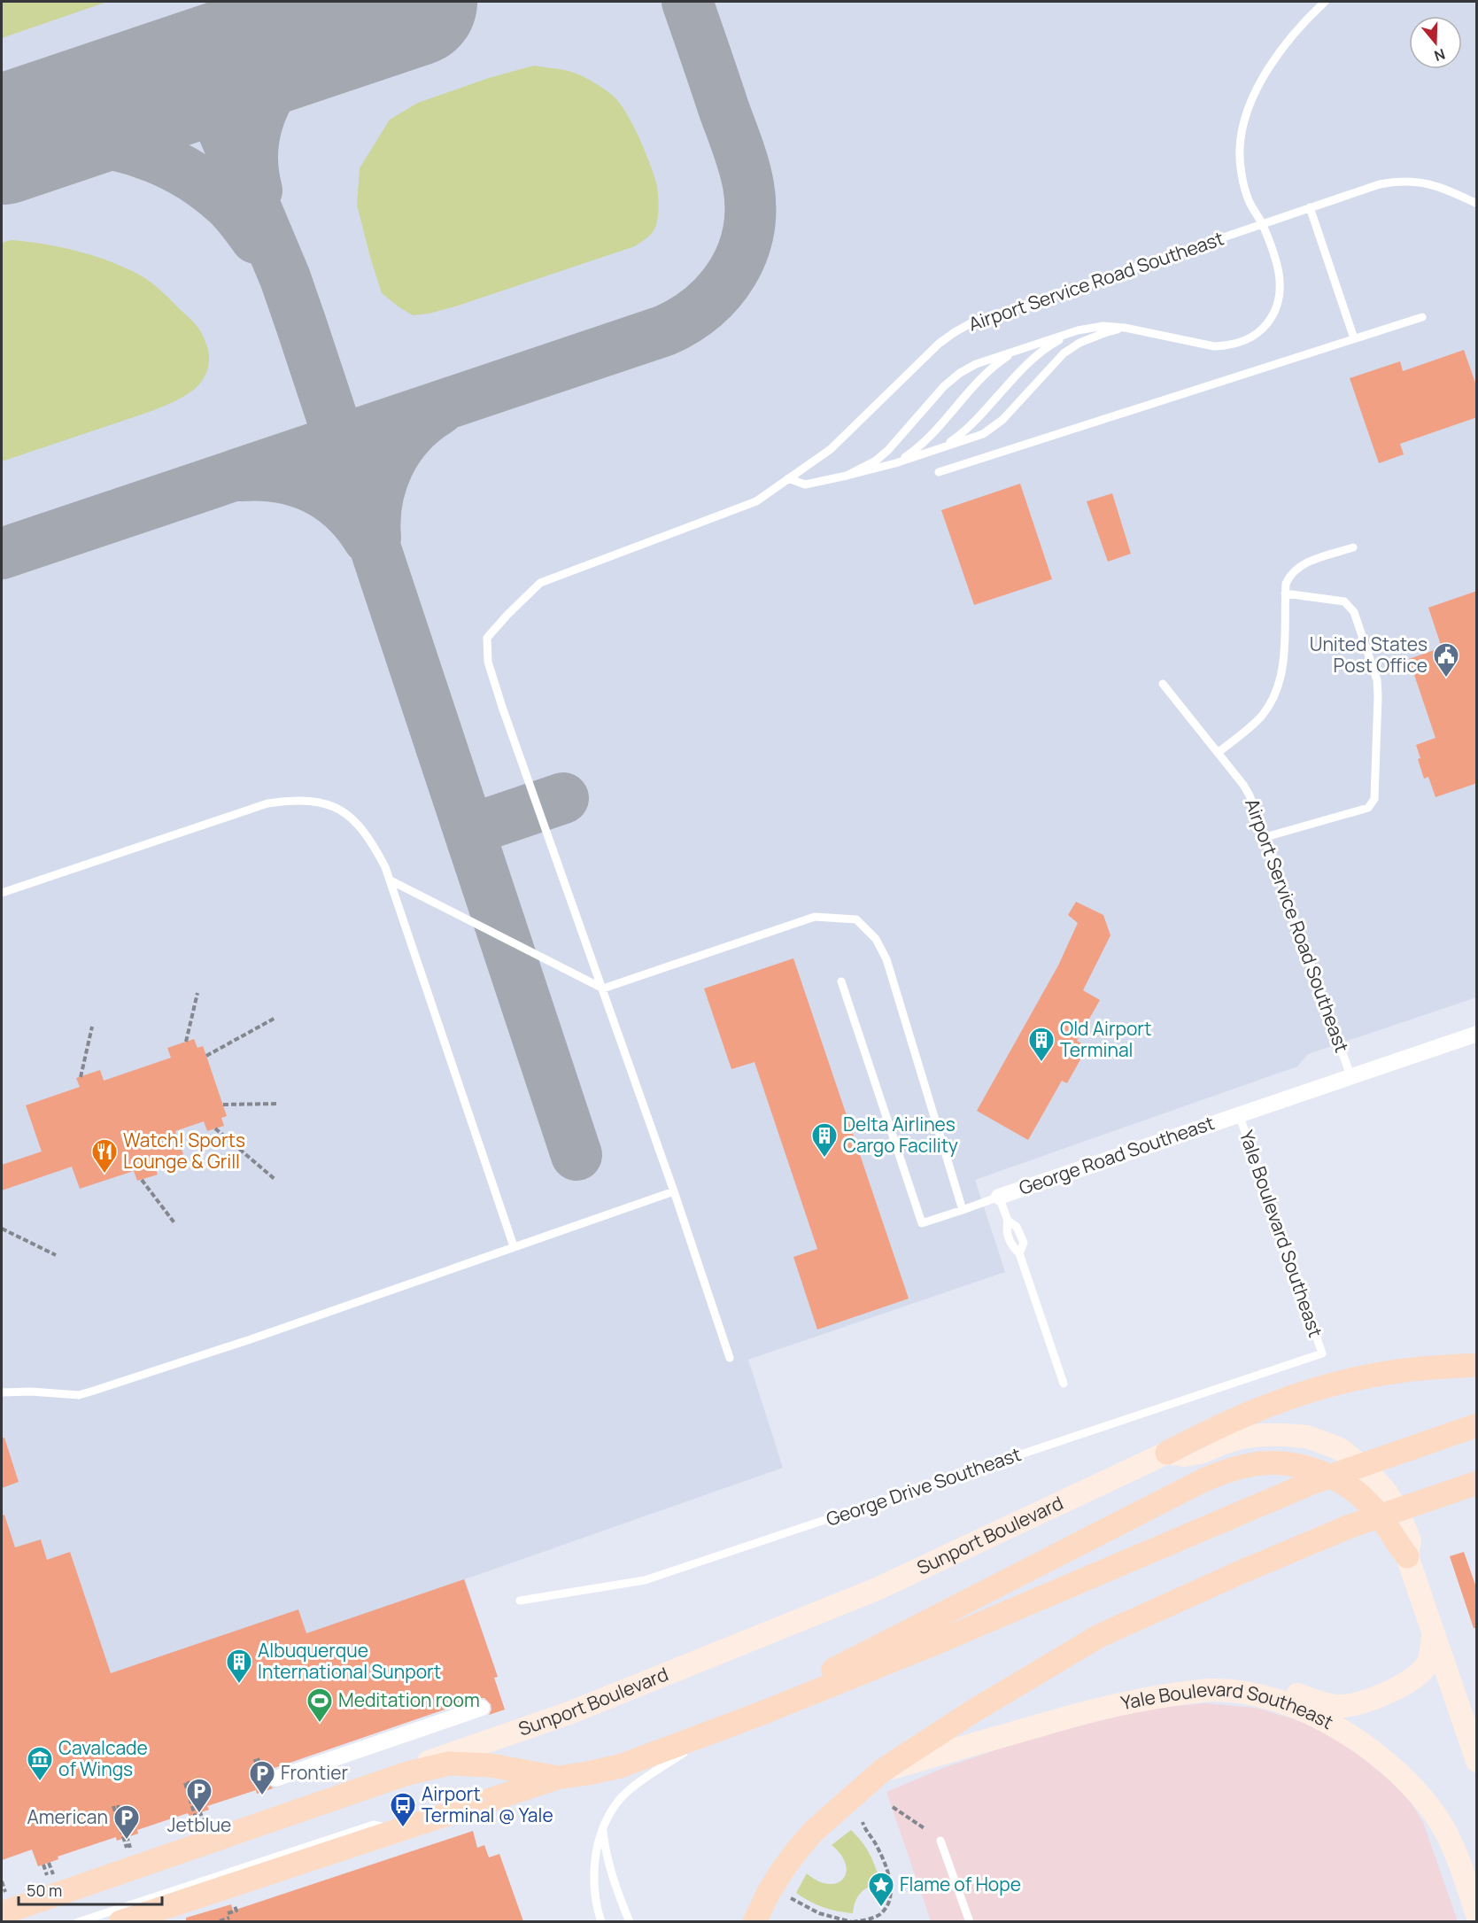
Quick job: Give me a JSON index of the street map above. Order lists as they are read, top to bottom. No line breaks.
{"streets":{"main road":["Yale Boulevard Southeast","Sunport Boulevard"],"street":["George Road Southeast"],"lane":["Airport Service Road Southeast","George Drive Southeast"]},"crossings":[["Airport Service Road Southeast","George Road Southeast"],["George Road Southeast","Yale Boulevard Southeast"],["Yale Boulevard Southeast","George Drive Southeast"]],"places":{"public building":["United States Post Office"],"building":["Old Airport Terminal","Delta Airlines Cargo Facility","Albuquerque International Sunport"],"restaurant":["Watch! Sports Lounge & Grill"],"sports":["Meditation room"],"museum":["Cavalcade of Wings"],"parking":["Frontier","Jetblue","American"],"bus stop":["Airport Terminal @ Yale"],"place":["Flame of Hope"]},"scale_bar":"50 m","north":"bottom"}
